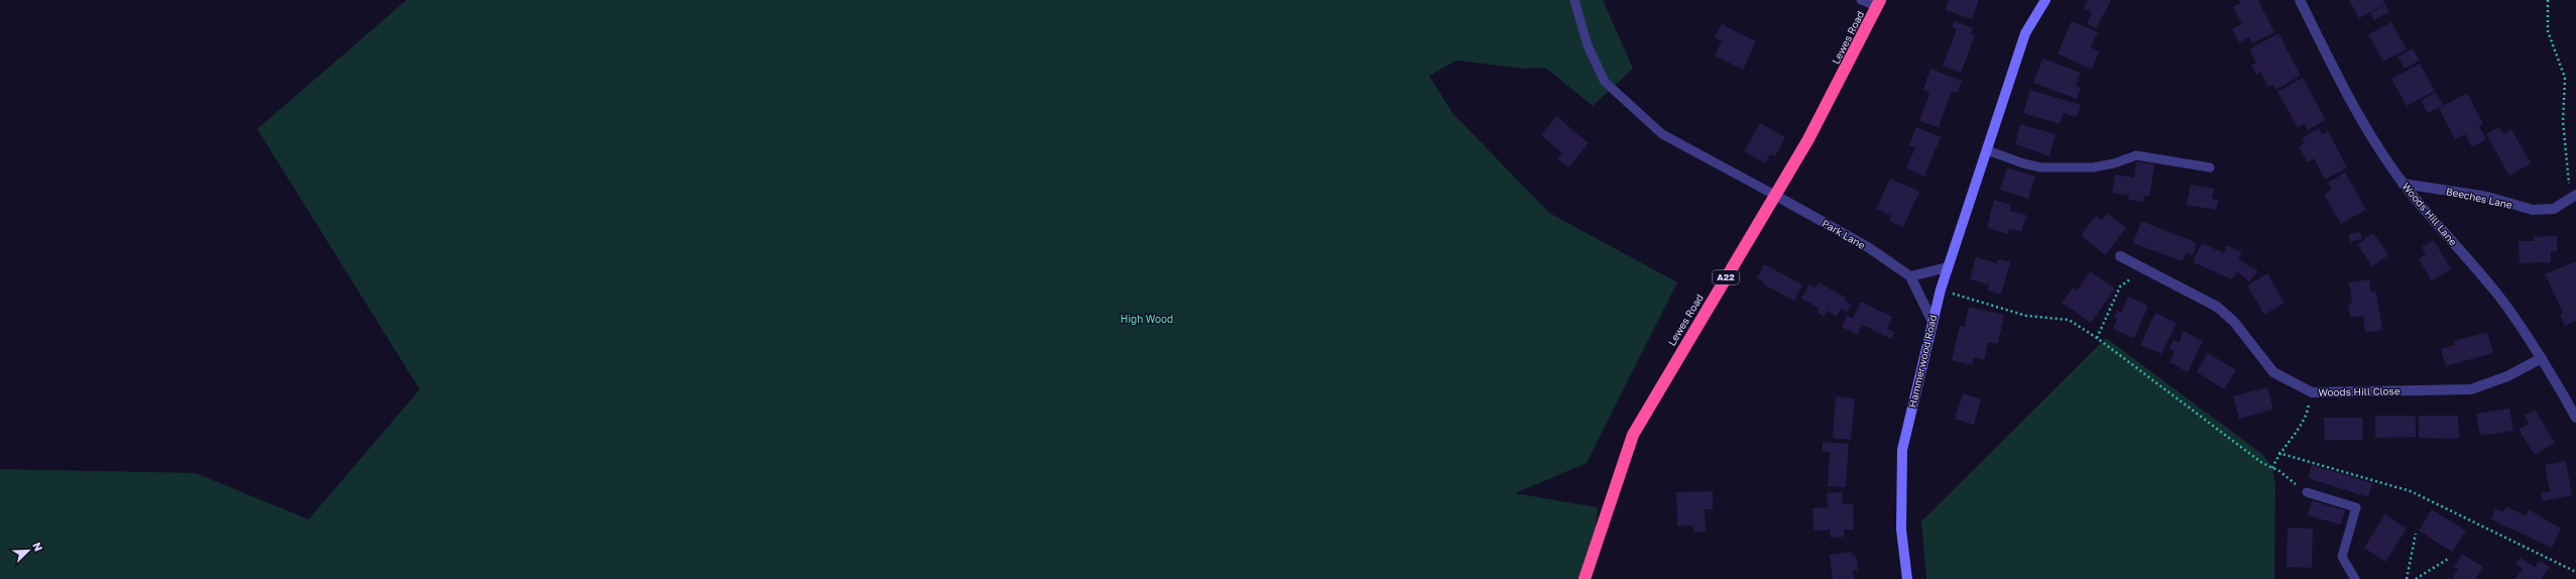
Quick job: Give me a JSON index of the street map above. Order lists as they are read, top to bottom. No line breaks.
{"streets":{"highway":["Lewes Road","A22"],"street":["Beeches Lane","Woods Hill Lane","Park Lane","Hammerwood Road","Woods Hill Close"]},"crossings":[["Lewes Road","Park Lane"],["Beeches Lane","Woods Hill Lane"],["Woods Hill Lane","Woods Hill Close"]],"parks":["High Wood"],"north":"top right"}
